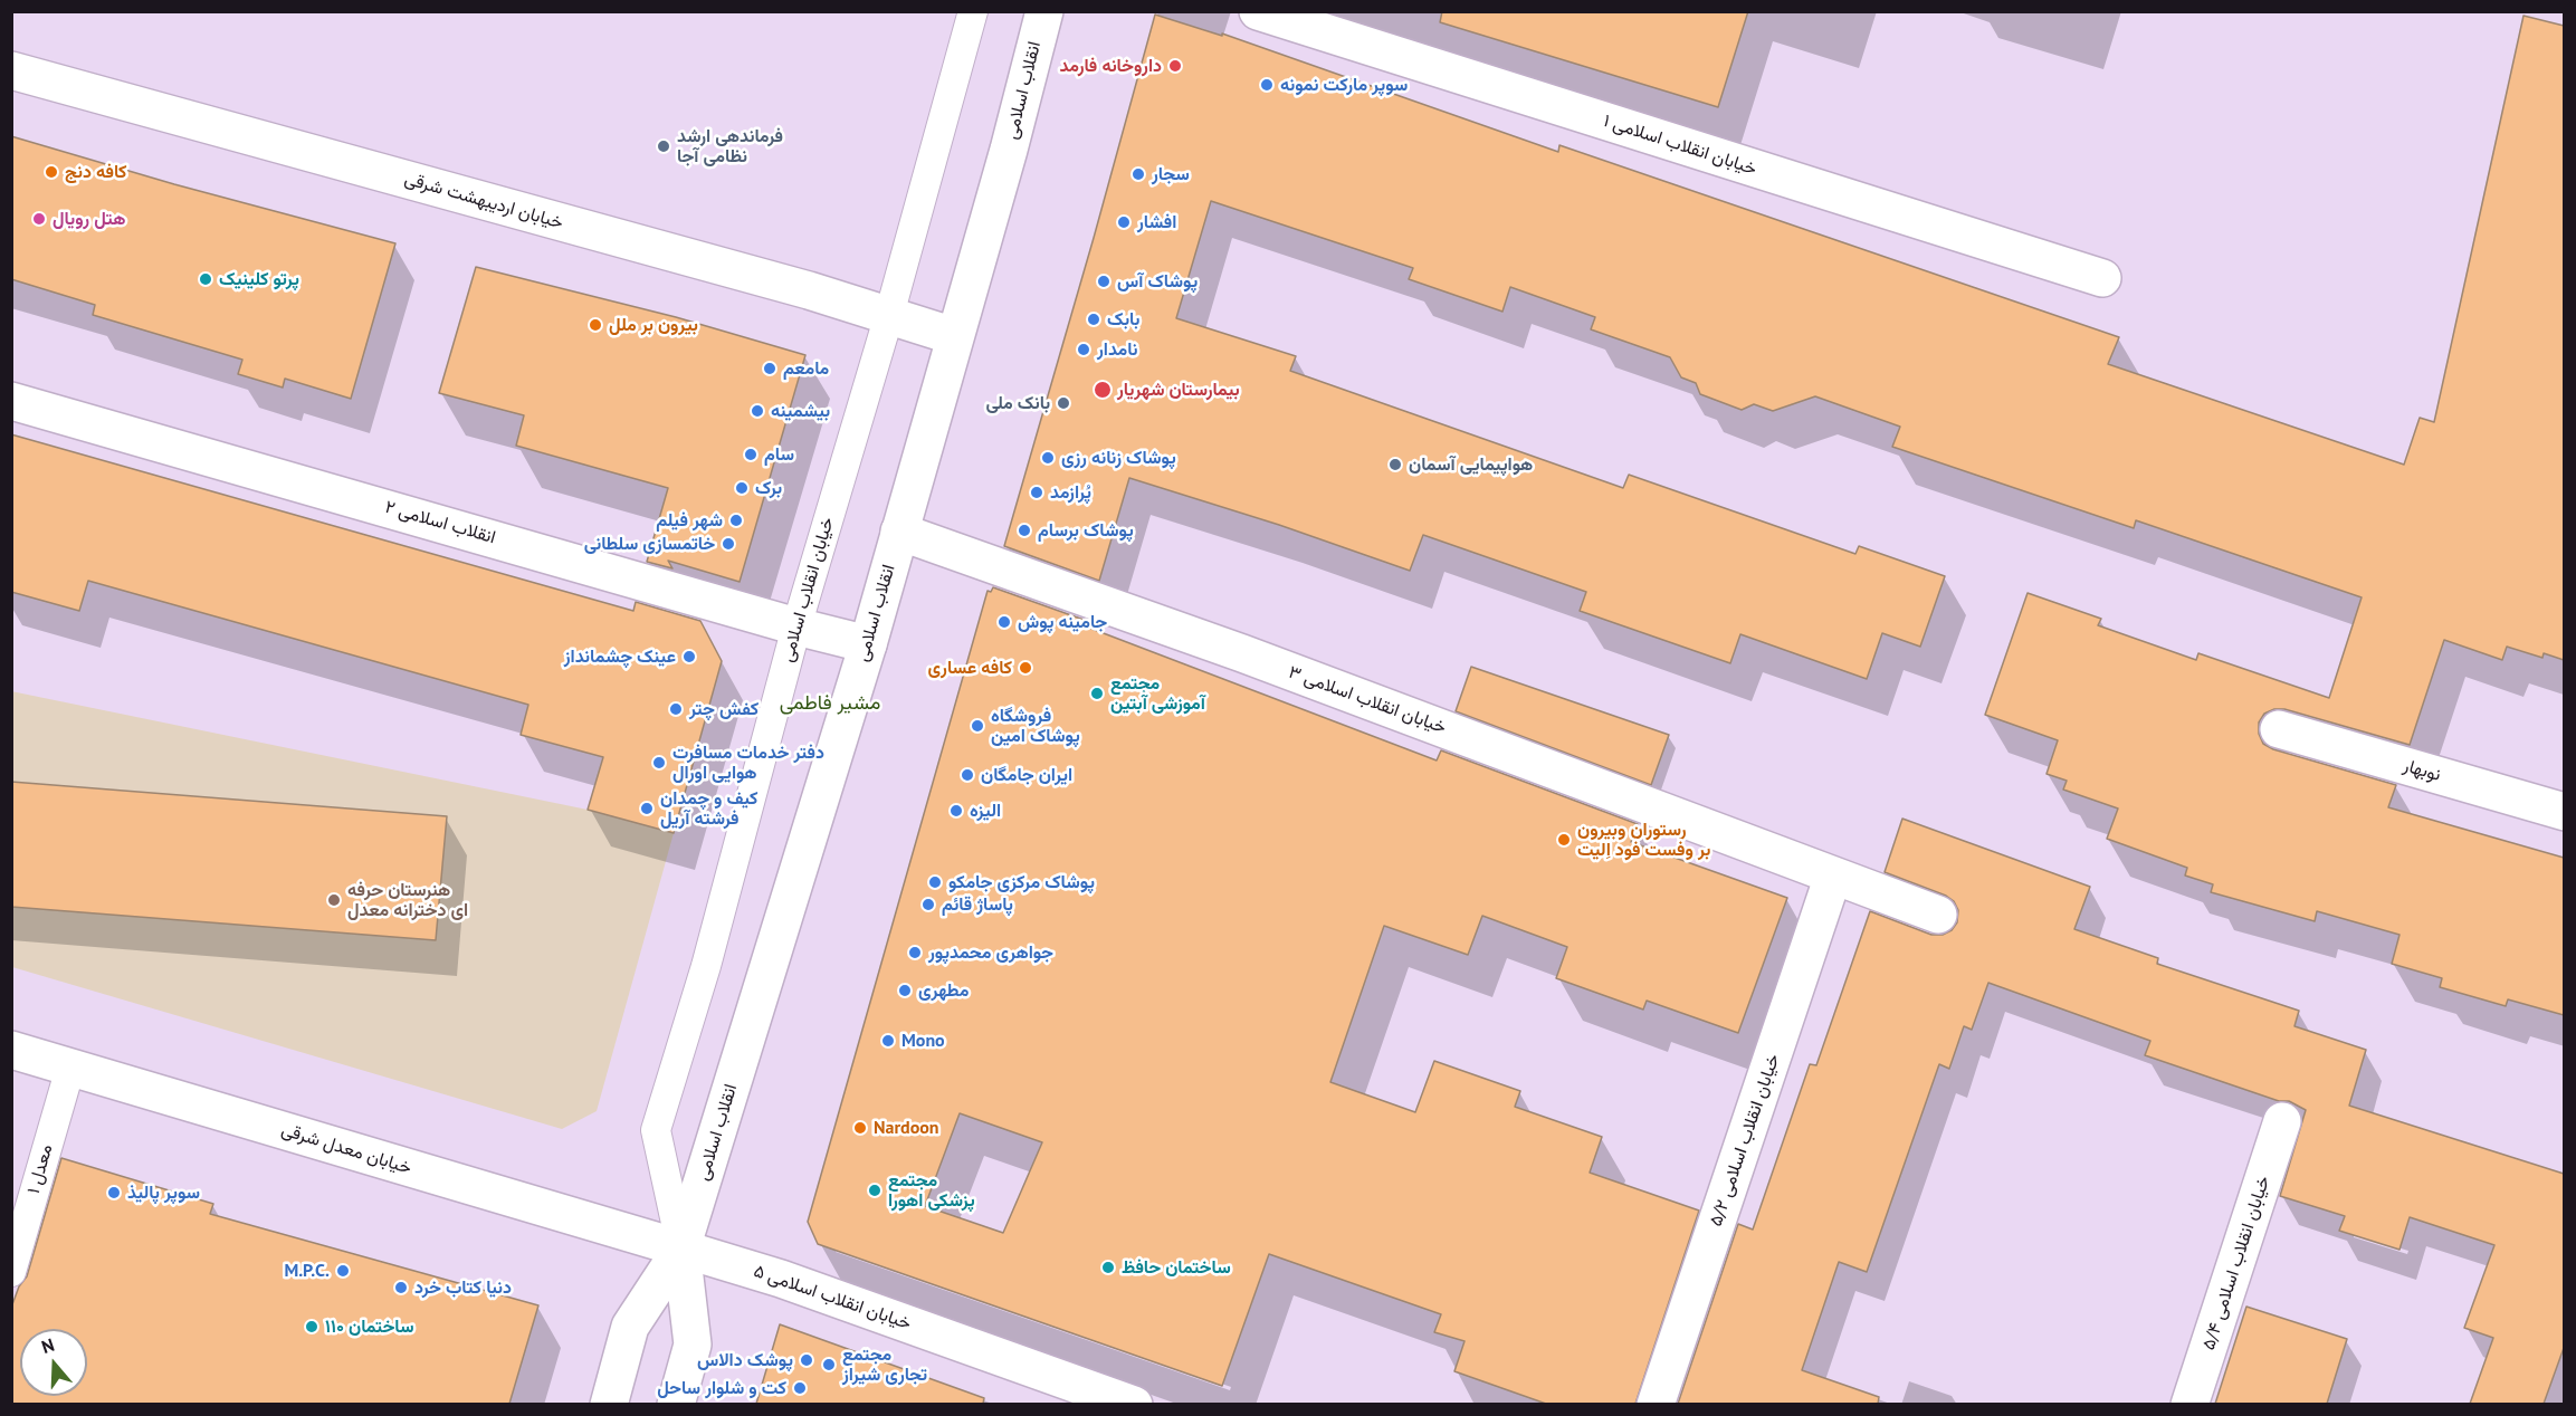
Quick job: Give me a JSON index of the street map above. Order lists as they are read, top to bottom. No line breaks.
{"streets":{"street":["انقلاب اسلامی","خیابان انقلاب اسلامی ۱","خیابان اردیبهشت شرقی","۲ انقلاب اسلامی","خیابان انقلاب اسلامی ۳","نوبهار","خیابان انقلاب اسلامی ۵/۲","خیابان معدل شرقی","خیابان انقلاب اسلامی ۵/۴","خیابان انقلاب اسلامی ۵"],"lane":["خیابان انقلاب اسلامی","۱ معدل"]},"crossings":[["انقلاب اسلامی","خیابان اردیبهشت شرقی"],["انقلاب اسلامی","۲ انقلاب اسلامی"],["انقلاب اسلامی","خیابان انقلاب اسلامی"],["انقلاب اسلامی","خیابان انقلاب اسلامی ۳"],["انقلاب اسلامی","خیابان معدل شرقی"],["انقلاب اسلامی","خیابان انقلاب اسلامی ۵"],["خیابان اردیبهشت شرقی","خیابان انقلاب اسلامی"],["۲ انقلاب اسلامی","خیابان انقلاب اسلامی"],["خیابان انقلاب اسلامی","خیابان معدل شرقی"],["خیابان انقلاب اسلامی","خیابان انقلاب اسلامی ۵"],["خیابان انقلاب اسلامی ۳","خیابان انقلاب اسلامی ۵/۲"],["خیابان معدل شرقی","۱ معدل"],["خیابان معدل شرقی","خیابان انقلاب اسلامی ۵"]],"districts":["مشیر فاطمی"],"places":["داروخانه فارمد","سوپر مارکت نمونه","فرماندهی ارشد نظامی آجا","کافه دنج","سجار","هتل رویال","افشار","پرتو کلینیک","پوشاک آس","بابک","بیرون بر ملل","نامدار","مامعم","بیمارستان شهریار","بانک ملی","بیشمینه","سام","پوشاک زنانه رزی","هواپیمایی آسمان","برک","پُرازمد","شهر فیلم","پوشاک برسام","خاتمسازی سلطانی","جامینه پوش","عینک چشمانداز","کافه عساری","مجتمع آموزشی آبتین","کفش چتر","فروشگاه پوشاک امین","دفتر خدمات مسافرت هوایی اورال","ایران جامگان","کیف و چمدان فرشته آریل","الیزه","رستوران وبیرون بر وفست فود اِلیت","پوشاک مرکزی جامکو","هنرستان حرفه ای دخترانه معدل","پاساژ قائم","جواهری محمدپور","مطهری","Mono","Nardoon","مجتمع پزشکی اهورا","سوپر پالیذ","ساختمان حافظ","M.P.C.","دنیا کتاب خرد","ساختمان ۱۱۰","پوشک دالاس","مجتمع تجاری شیراز","کت و شلوار ساحل"],"north":"top"}
